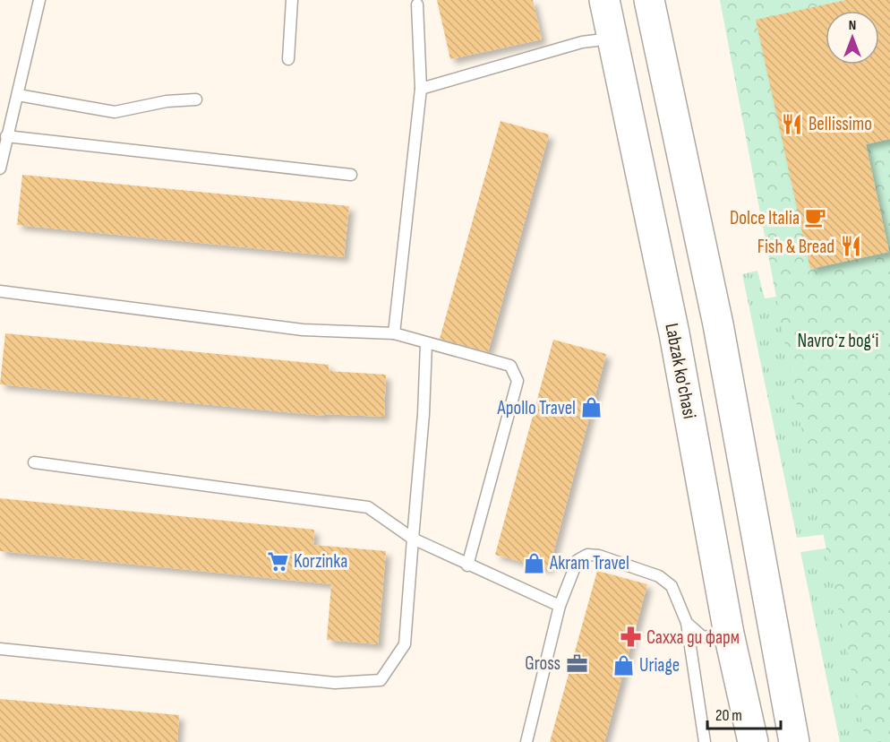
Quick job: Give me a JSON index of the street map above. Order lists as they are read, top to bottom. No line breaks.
{"streets":{"main road":["Labzak ko'chasi"]},"parks":["Navroʻz bogʻi"],"places":{"restaurant":["Bellissimo","Fish & Bread"],"cafe":["Dolce Italia"],"shop":["Apollo Travel","Akram Travel","Uriage"],"supermarket":["Korzinka"],"pharmacy":["Сахха ди фарм"],"office":["Gross"]},"scale_bar":"20 m","north":"top"}
